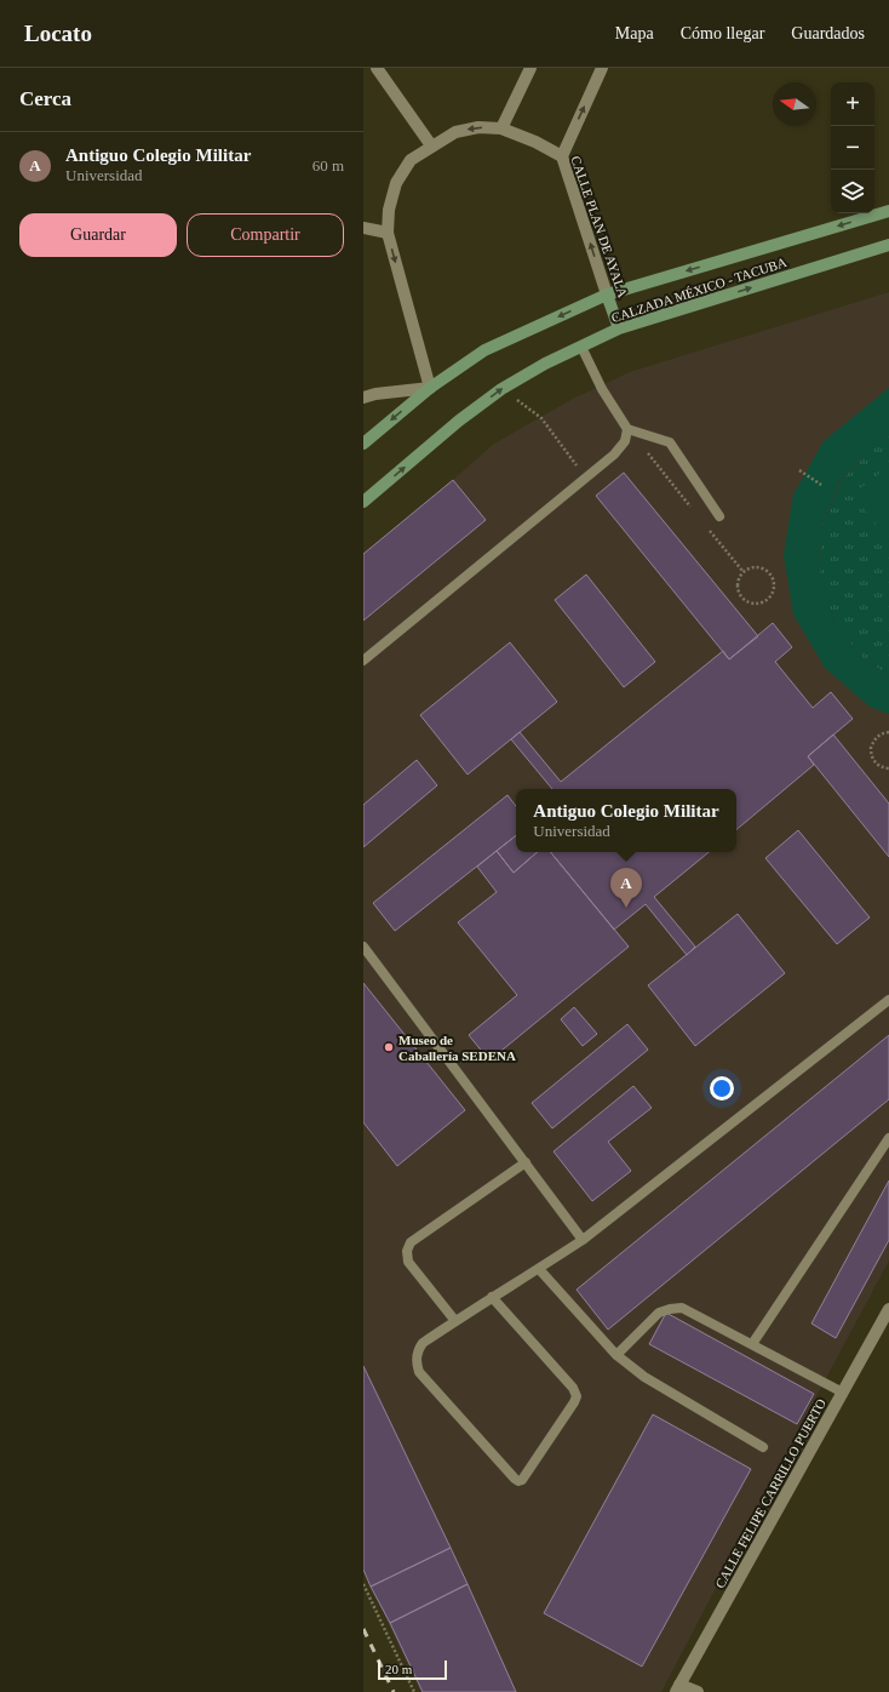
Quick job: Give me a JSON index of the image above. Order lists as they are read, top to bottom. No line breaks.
{"streets":{"main road":["CALLE PLAN DE AYALA","CALZADA MÉXICO - TACUBA"],"street":["CALLE FELIPE CARRILLO PUERTO"]},"crossings":[["CALLE PLAN DE AYALA","CALZADA MÉXICO - TACUBA"]],"places":["Museo de Caballería SEDENA"],"scale_bar":"20 m","north":"left","page":{"header":"Locato","nav":["Mapa","Cómo llegar","Guardados"],"heading":"Cerca","map_buttons":["+","−"],"list":[{"mark":"A","name":"Antiguo Colegio Militar","note":"Universidad","value":"60 m"}],"buttons":["Guardar","Compartir"],"popup":["Antiguo Colegio Militar","Universidad"],"pins":"A","scale":"20 m"}}
